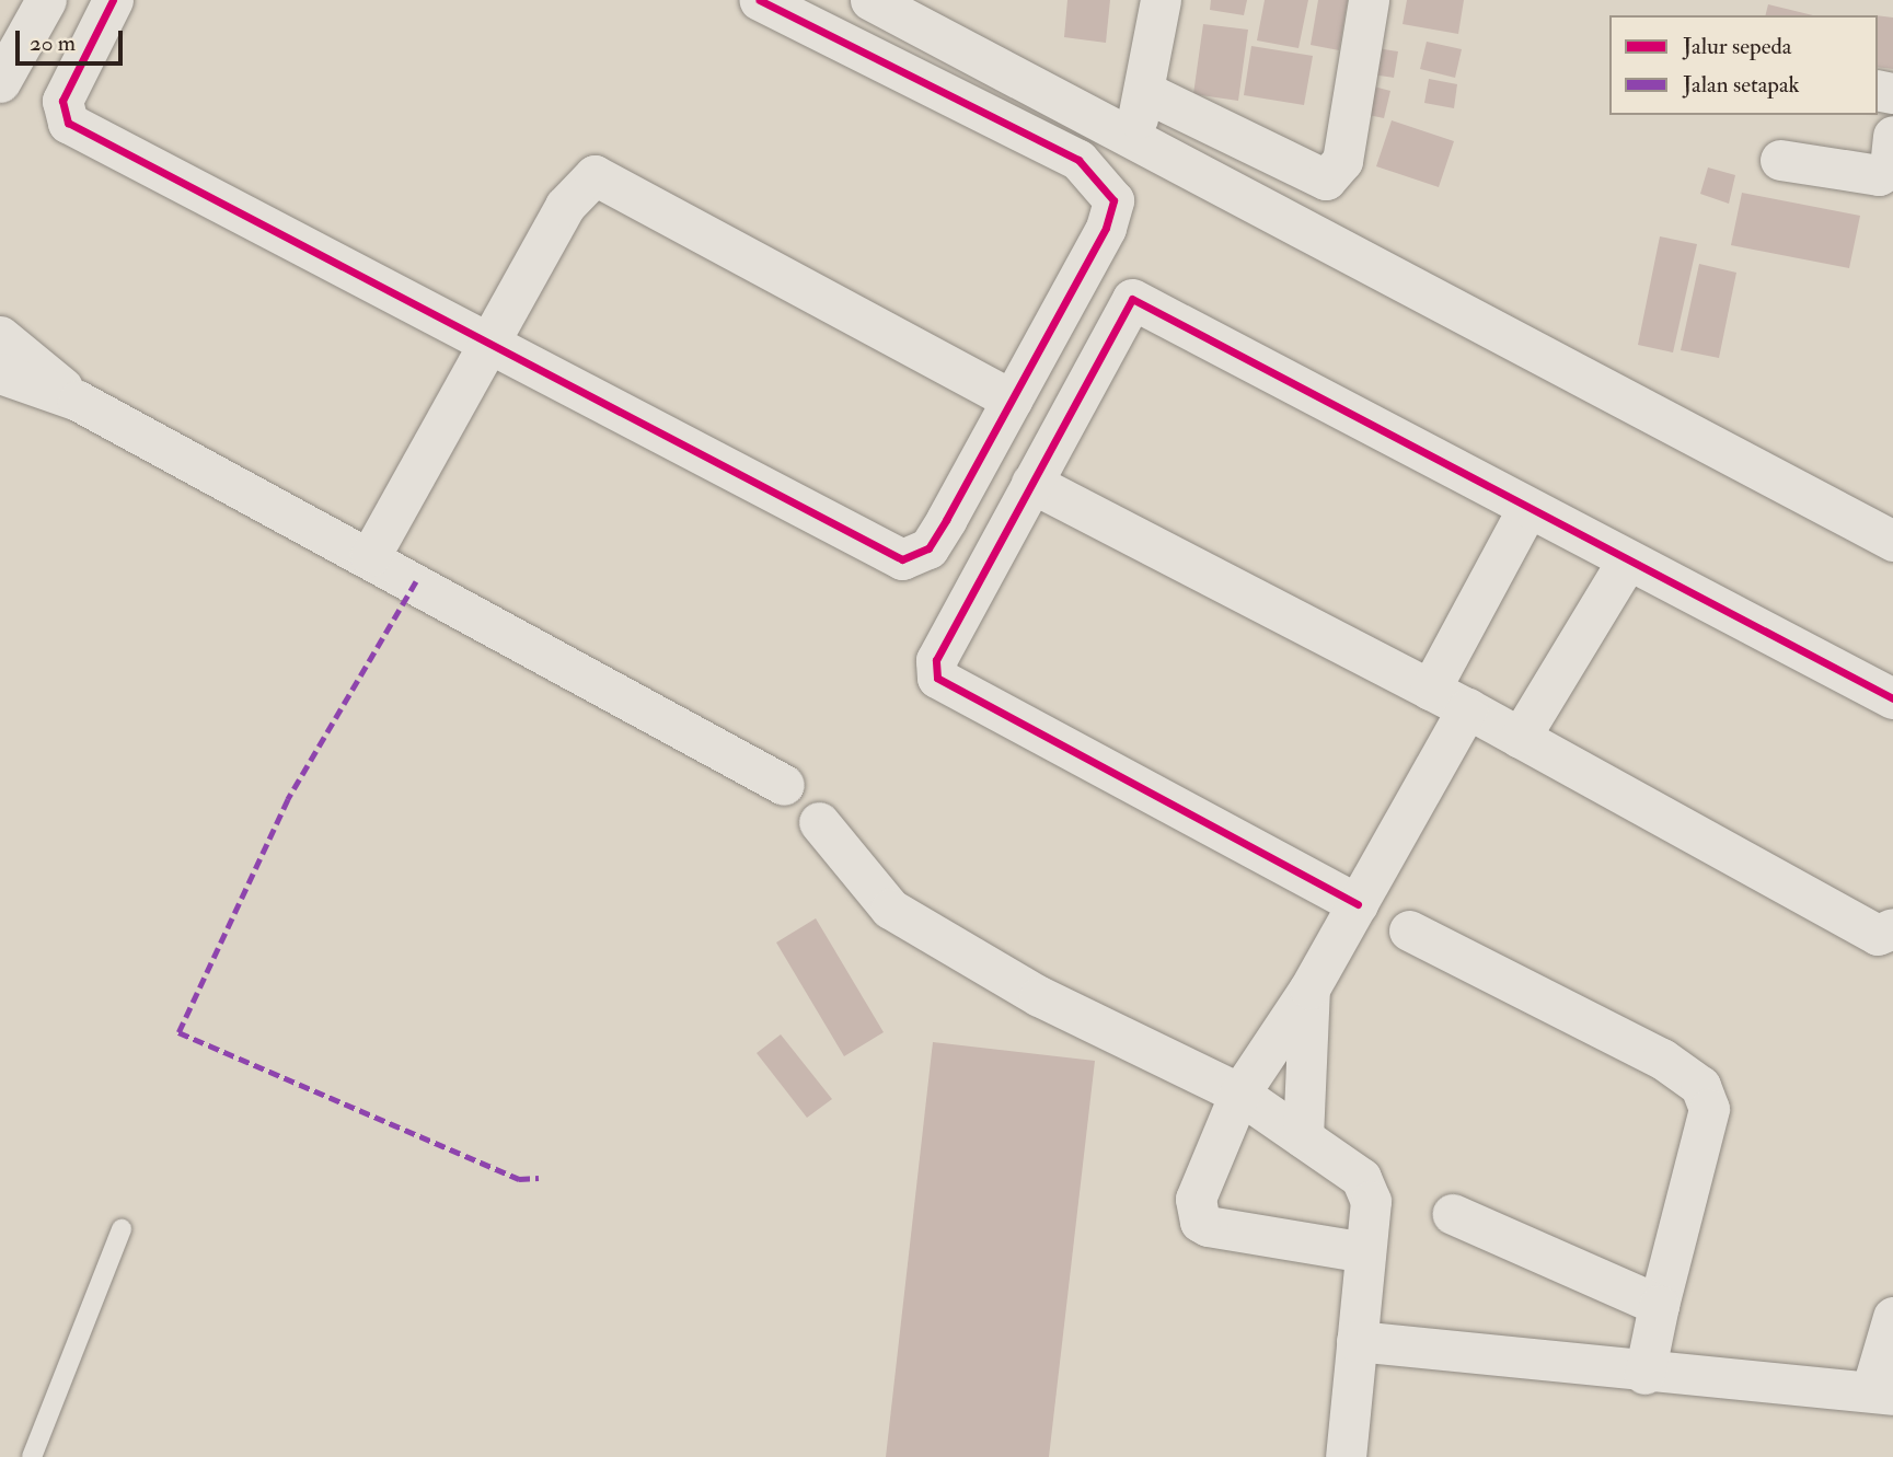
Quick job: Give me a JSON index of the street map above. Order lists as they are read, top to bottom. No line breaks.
{"legend":["Jalur sepeda","Jalan setapak"],"scale_bar":"20 m"}
